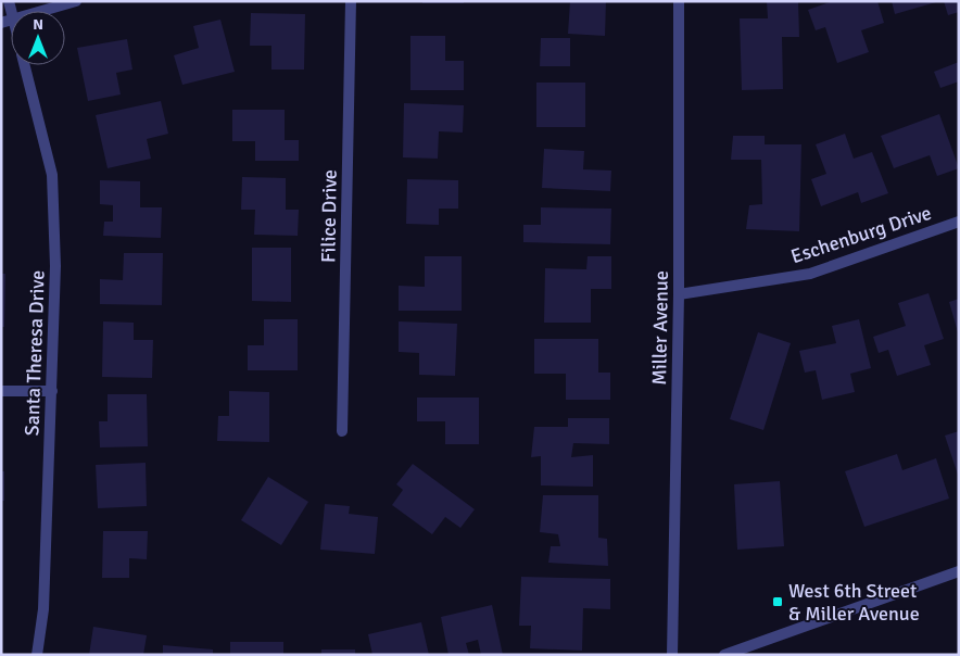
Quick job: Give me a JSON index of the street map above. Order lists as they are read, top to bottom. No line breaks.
{"streets":{"street":["Filice Drive","Eschenburg Drive","Miller Avenue","Santa Theresa Drive"]},"crossings":[["Eschenburg Drive","Miller Avenue"]],"places":{"transit":["West 6th Street & Miller Avenue"]},"north":"top"}
